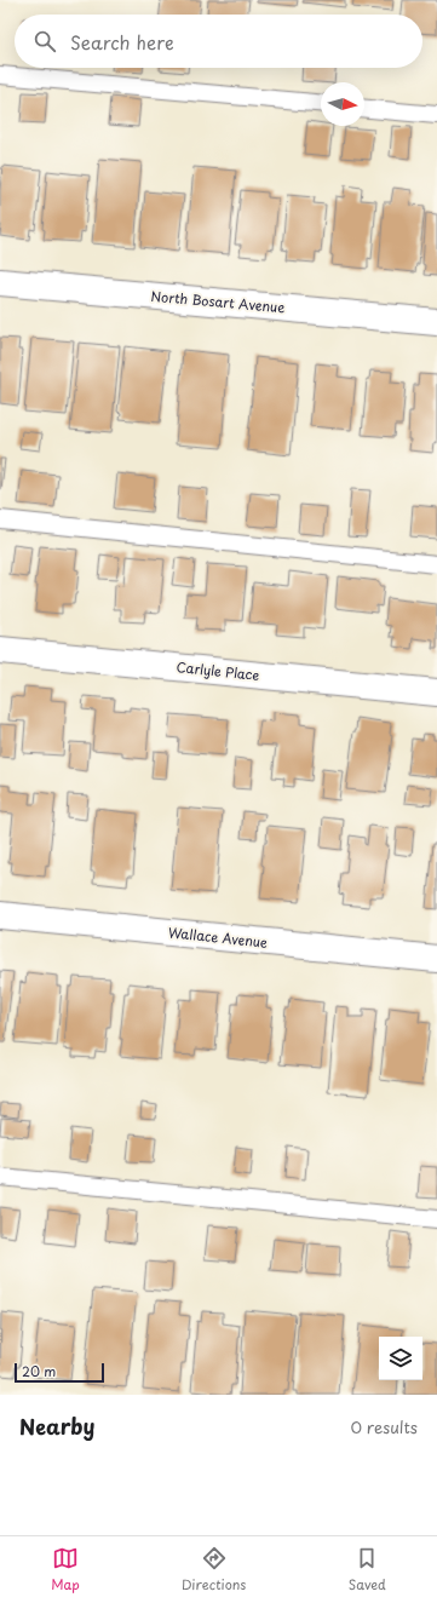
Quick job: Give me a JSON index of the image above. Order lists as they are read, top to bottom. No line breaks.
{"streets":{"street":["North Bosart Avenue","Carlyle Place","Wallace Avenue"]},"scale_bar":"20 m","north":"right","page":{"search":"Search here","scale":"20 m","heading":["Nearby","0 results"],"nav":["Map","Directions","Saved"]}}
